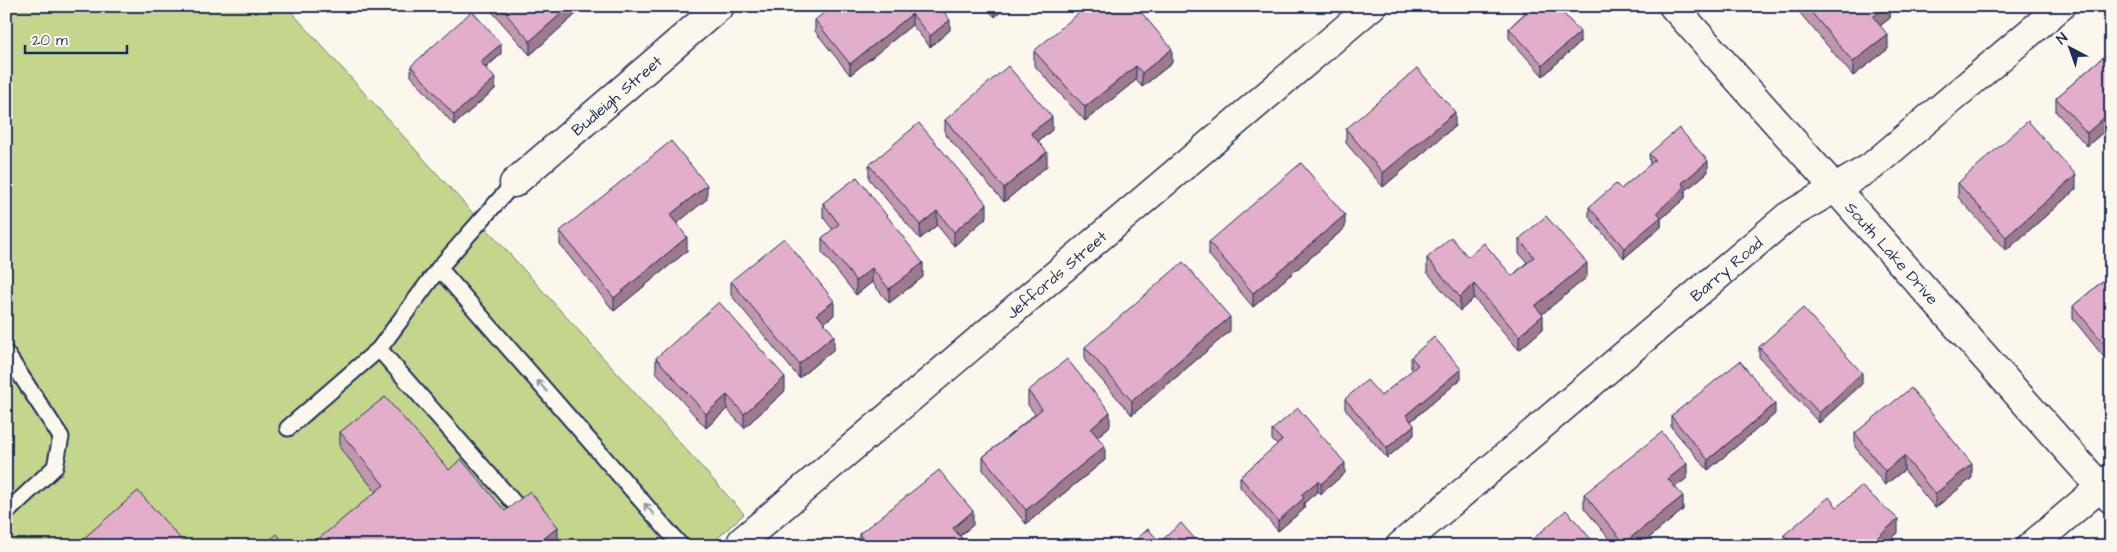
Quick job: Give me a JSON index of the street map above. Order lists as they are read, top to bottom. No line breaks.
{"streets":{"street":["Budleigh Street","South Lake Drive","Barry Road","Jeffords Street"]},"crossings":[["South Lake Drive","Barry Road"]],"scale_bar":"20 m","north":"top left"}
